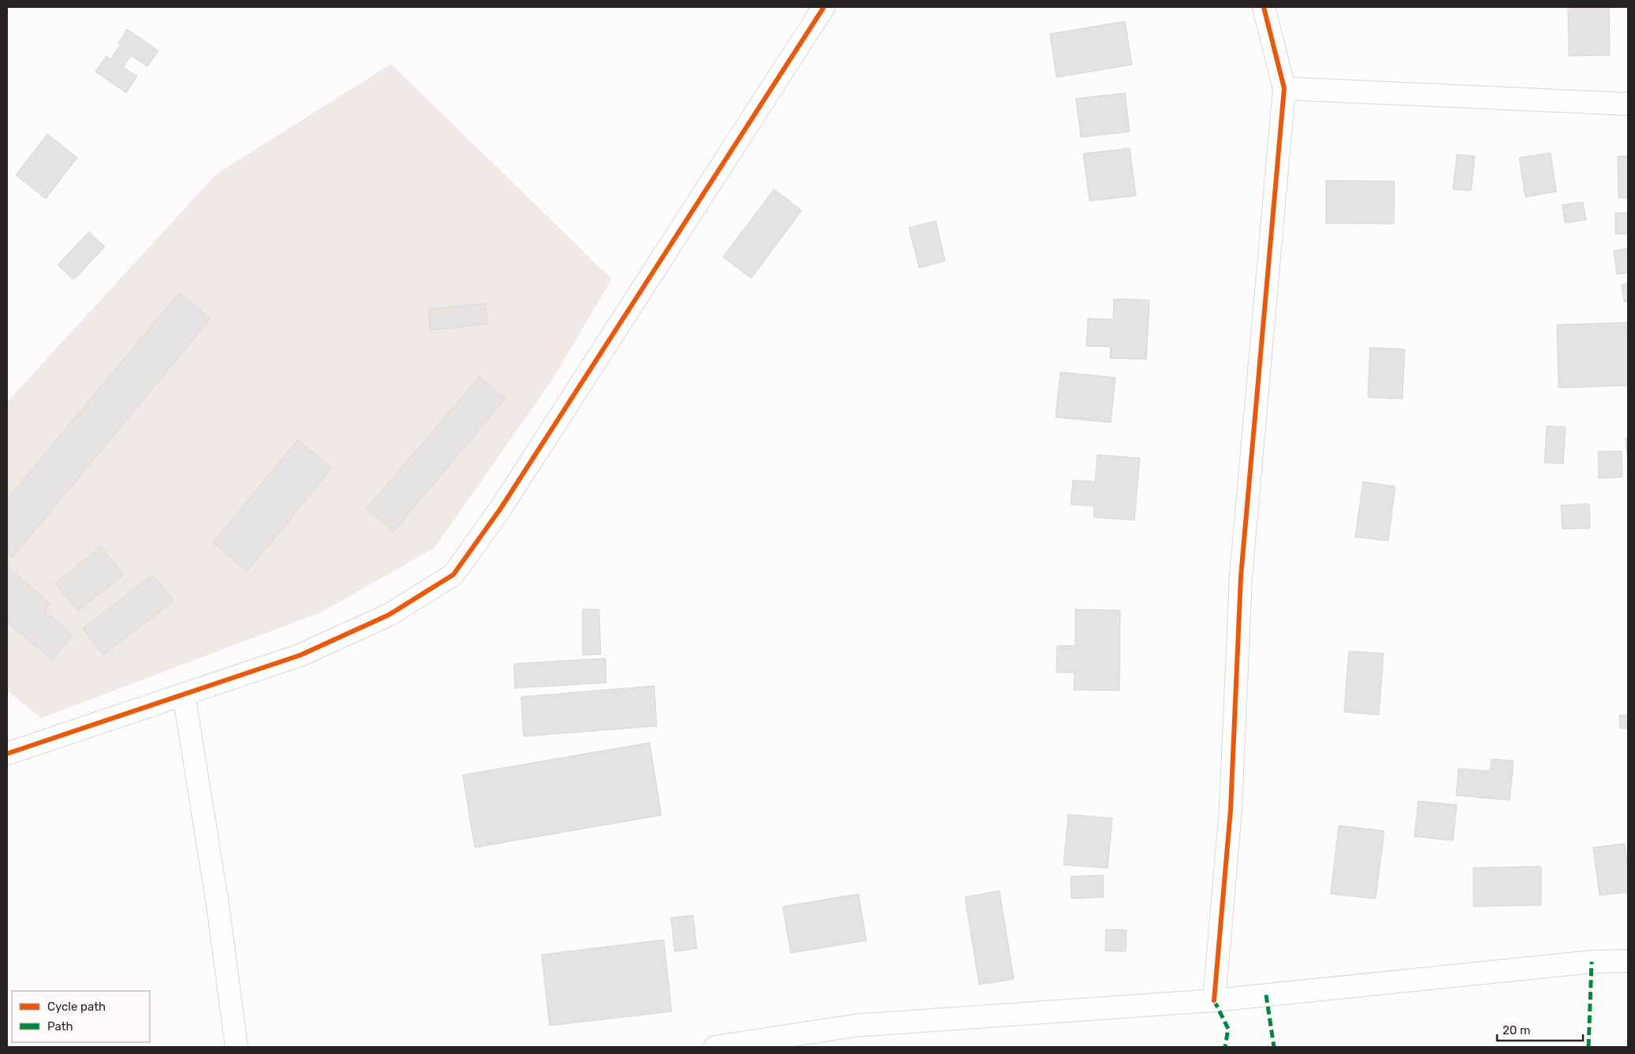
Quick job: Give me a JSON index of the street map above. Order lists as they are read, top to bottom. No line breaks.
{"legend":["Cycle path","Path"],"scale_bar":"20 m"}
